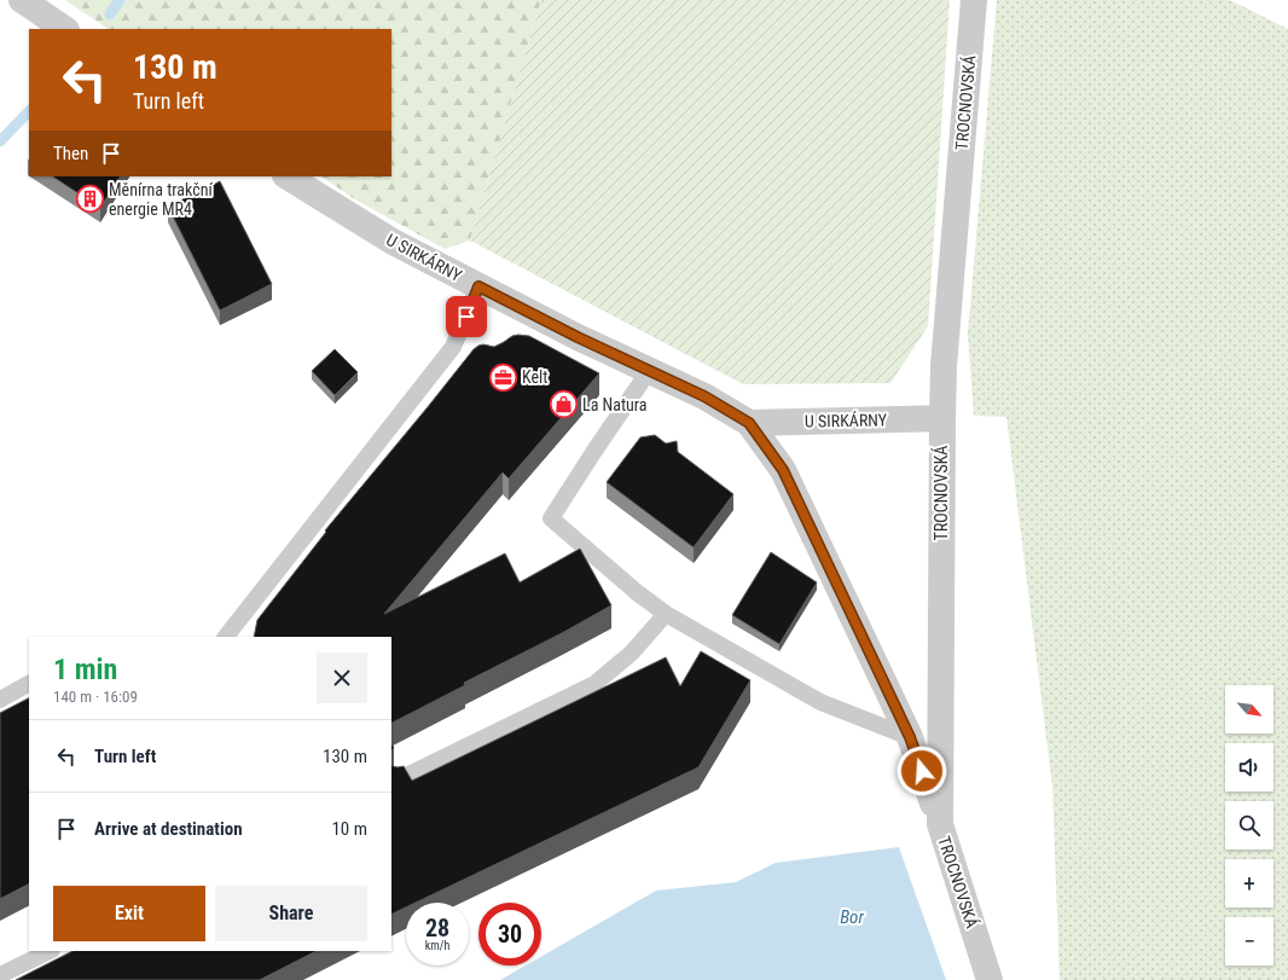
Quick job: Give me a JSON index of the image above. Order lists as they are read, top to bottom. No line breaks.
{"streets":{"street":["TROCNOVSKÁ","U SIRKÁRNY"]},"crossings":[["TROCNOVSKÁ","U SIRKÁRNY"]],"water":["Bor"],"places":{"building":["Měnírna trakční energie MR4"],"office":["Kelt"],"shop":["La Natura"]},"north":"bottom right","page":{"turn":["130 m","Turn left"],"then":"Then","heading":["1 min","140 m · 16:09"],"map_buttons":["+","−"],"list":[{"name":"Turn left","value":"130 m"},{"name":"Arrive at destination","value":"10 m"}],"buttons":["Exit","Share"],"speed":"28 km/h","limit":"30"}}
